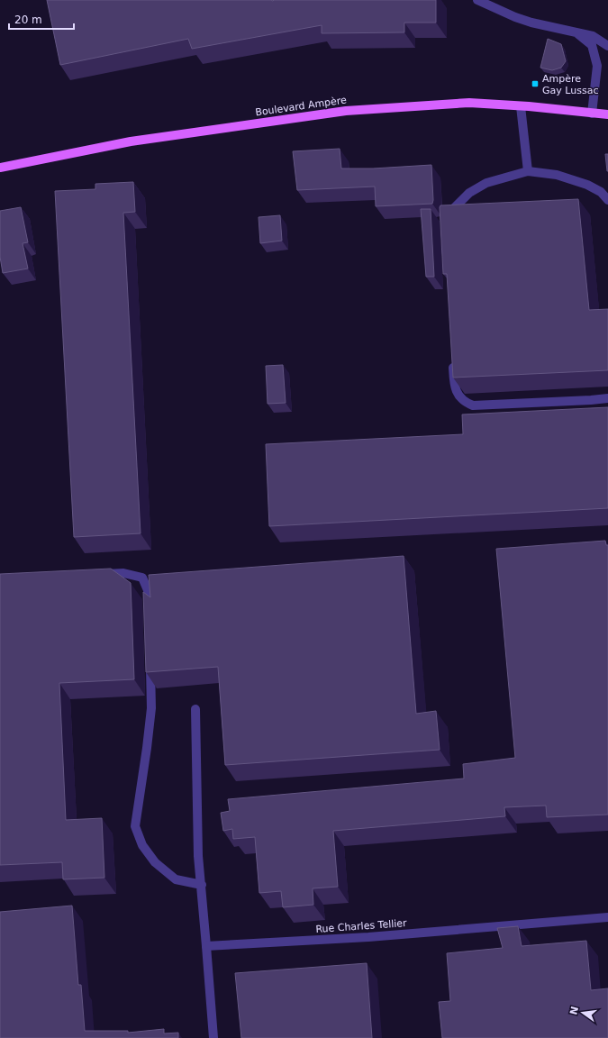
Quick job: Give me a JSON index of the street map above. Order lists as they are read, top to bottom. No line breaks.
{"streets":{"main road":["Boulevard Ampère"],"street":["Rue Charles Tellier"]},"places":{"transit":["Ampère Gay Lussac"]},"scale_bar":"20 m","north":"left"}
